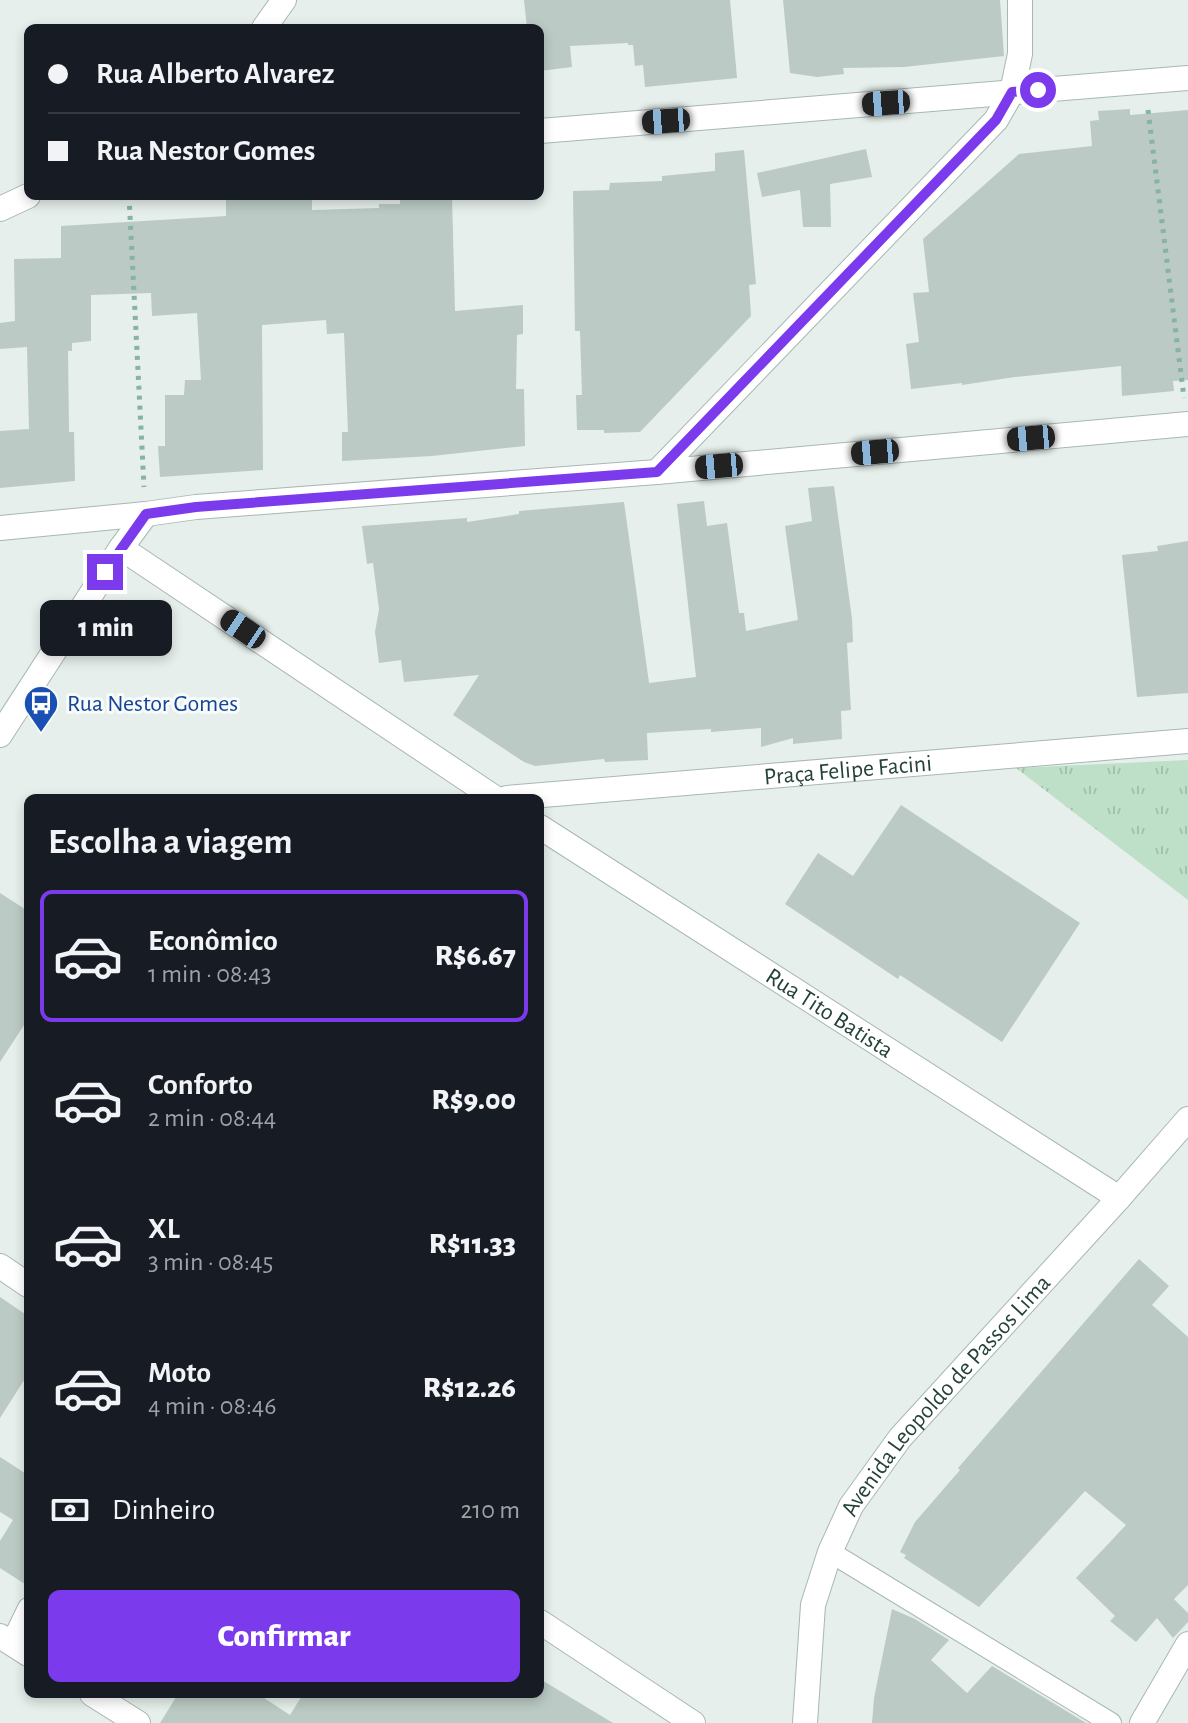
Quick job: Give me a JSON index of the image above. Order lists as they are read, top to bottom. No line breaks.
{"streets":{"street":["Praça Felipe Facini","Rua Tito Batista","Avenida Leopoldo de Passos Lima"]},"crossings":[["Rua Tito Batista","Avenida Leopoldo de Passos Lima"]],"places":{"bus stop":["Rua Nestor Gomes"]},"page":{"banner":["Rua Alberto Alvarez","Rua Nestor Gomes"],"bubble":"1 min","heading":"Escolha a viagem","list":[{"name":"Econômico","note":"1 min · 08:43","value":"R$6.67"},{"name":"Conforto","note":"2 min · 08:44","value":"R$9.00"},{"name":"XL","note":"3 min · 08:45","value":"R$11.33"},{"name":"Moto","note":"4 min · 08:46","value":"R$12.26"}],"pay":["Dinheiro","210 m"],"buttons":"Confirmar"}}
